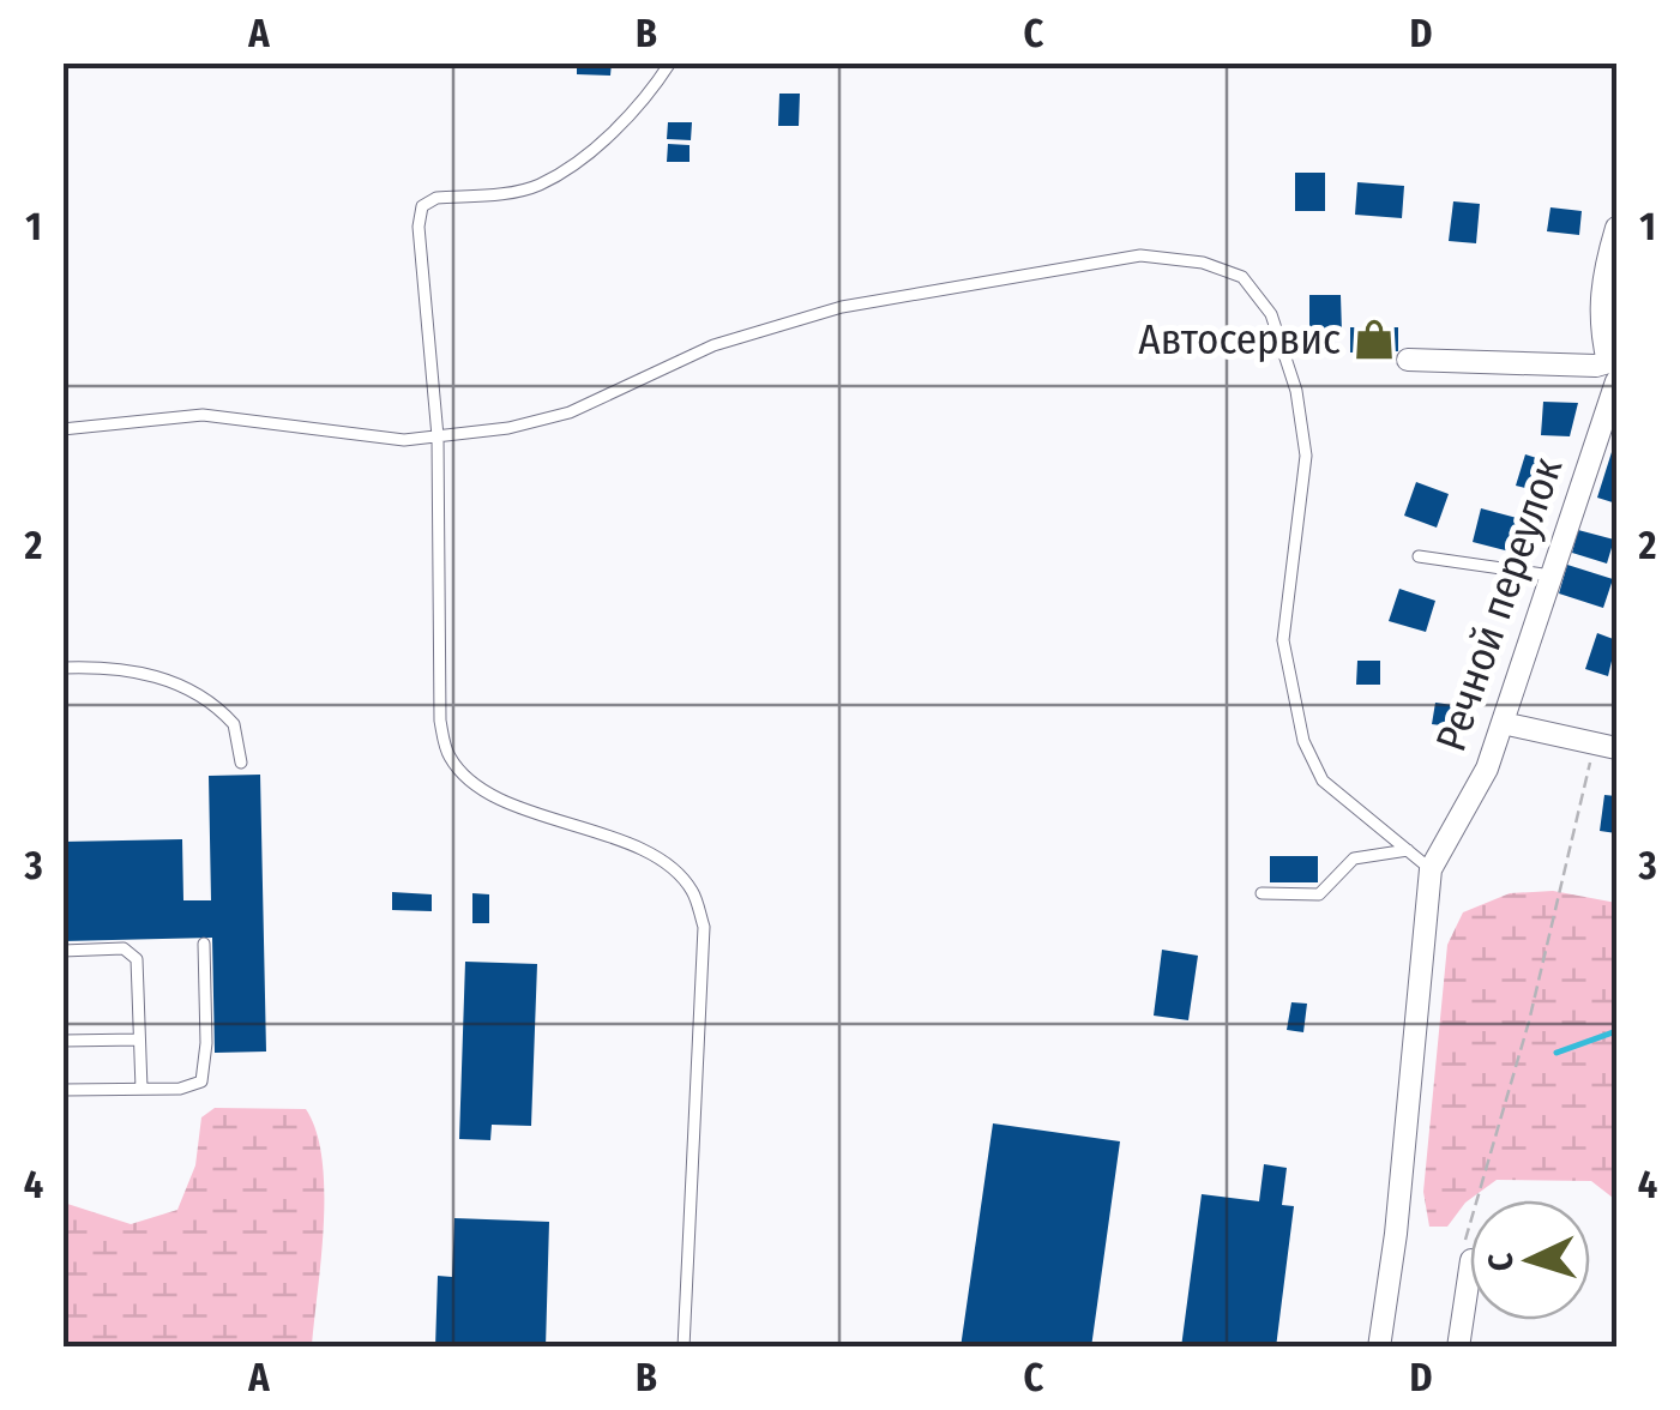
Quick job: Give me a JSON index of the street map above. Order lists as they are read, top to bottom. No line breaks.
{"streets":{"street":["Речной переулок"]},"places":{"shop":["Автосервис"]},"north":"left","grid":{"columns":["A","B","C","D"],"rows":["1","2","3","4"]}}
